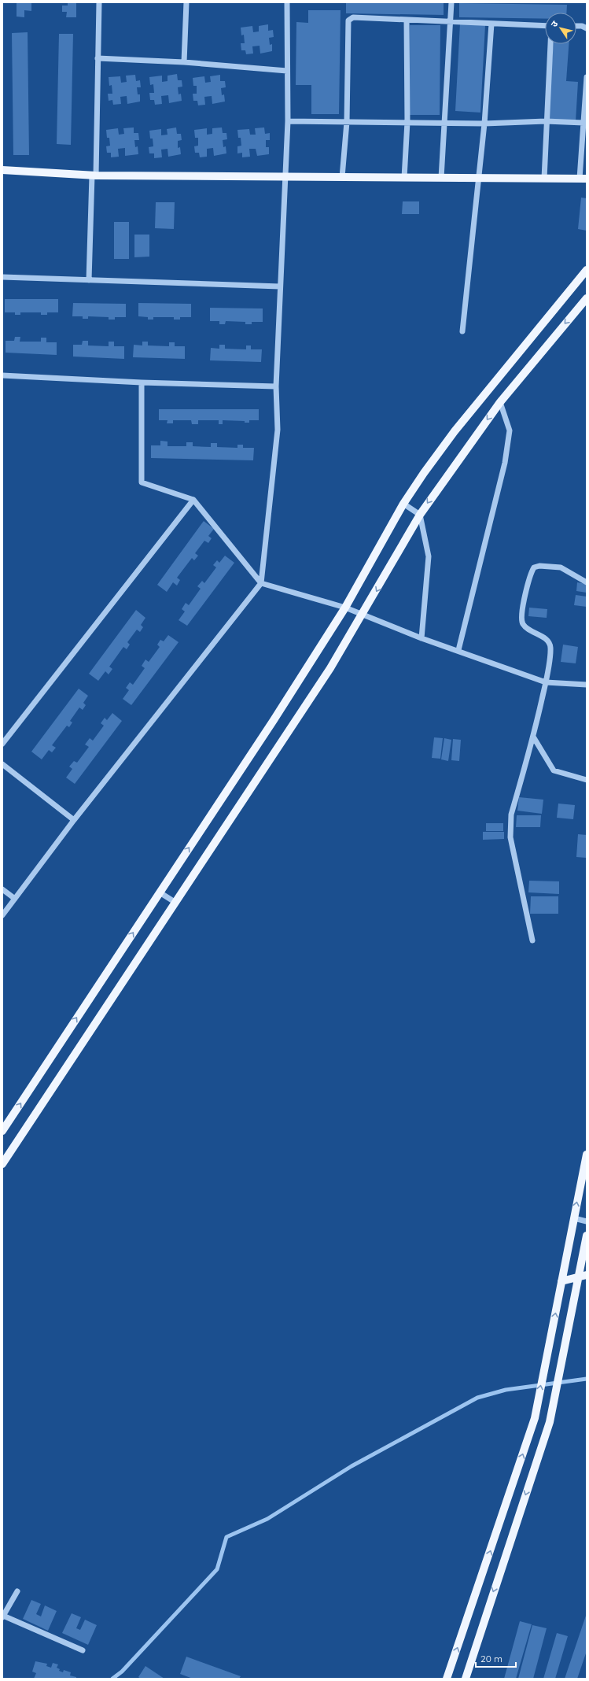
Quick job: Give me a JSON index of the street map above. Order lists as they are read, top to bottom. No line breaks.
{"scale_bar":"20 m","north":"top left"}
